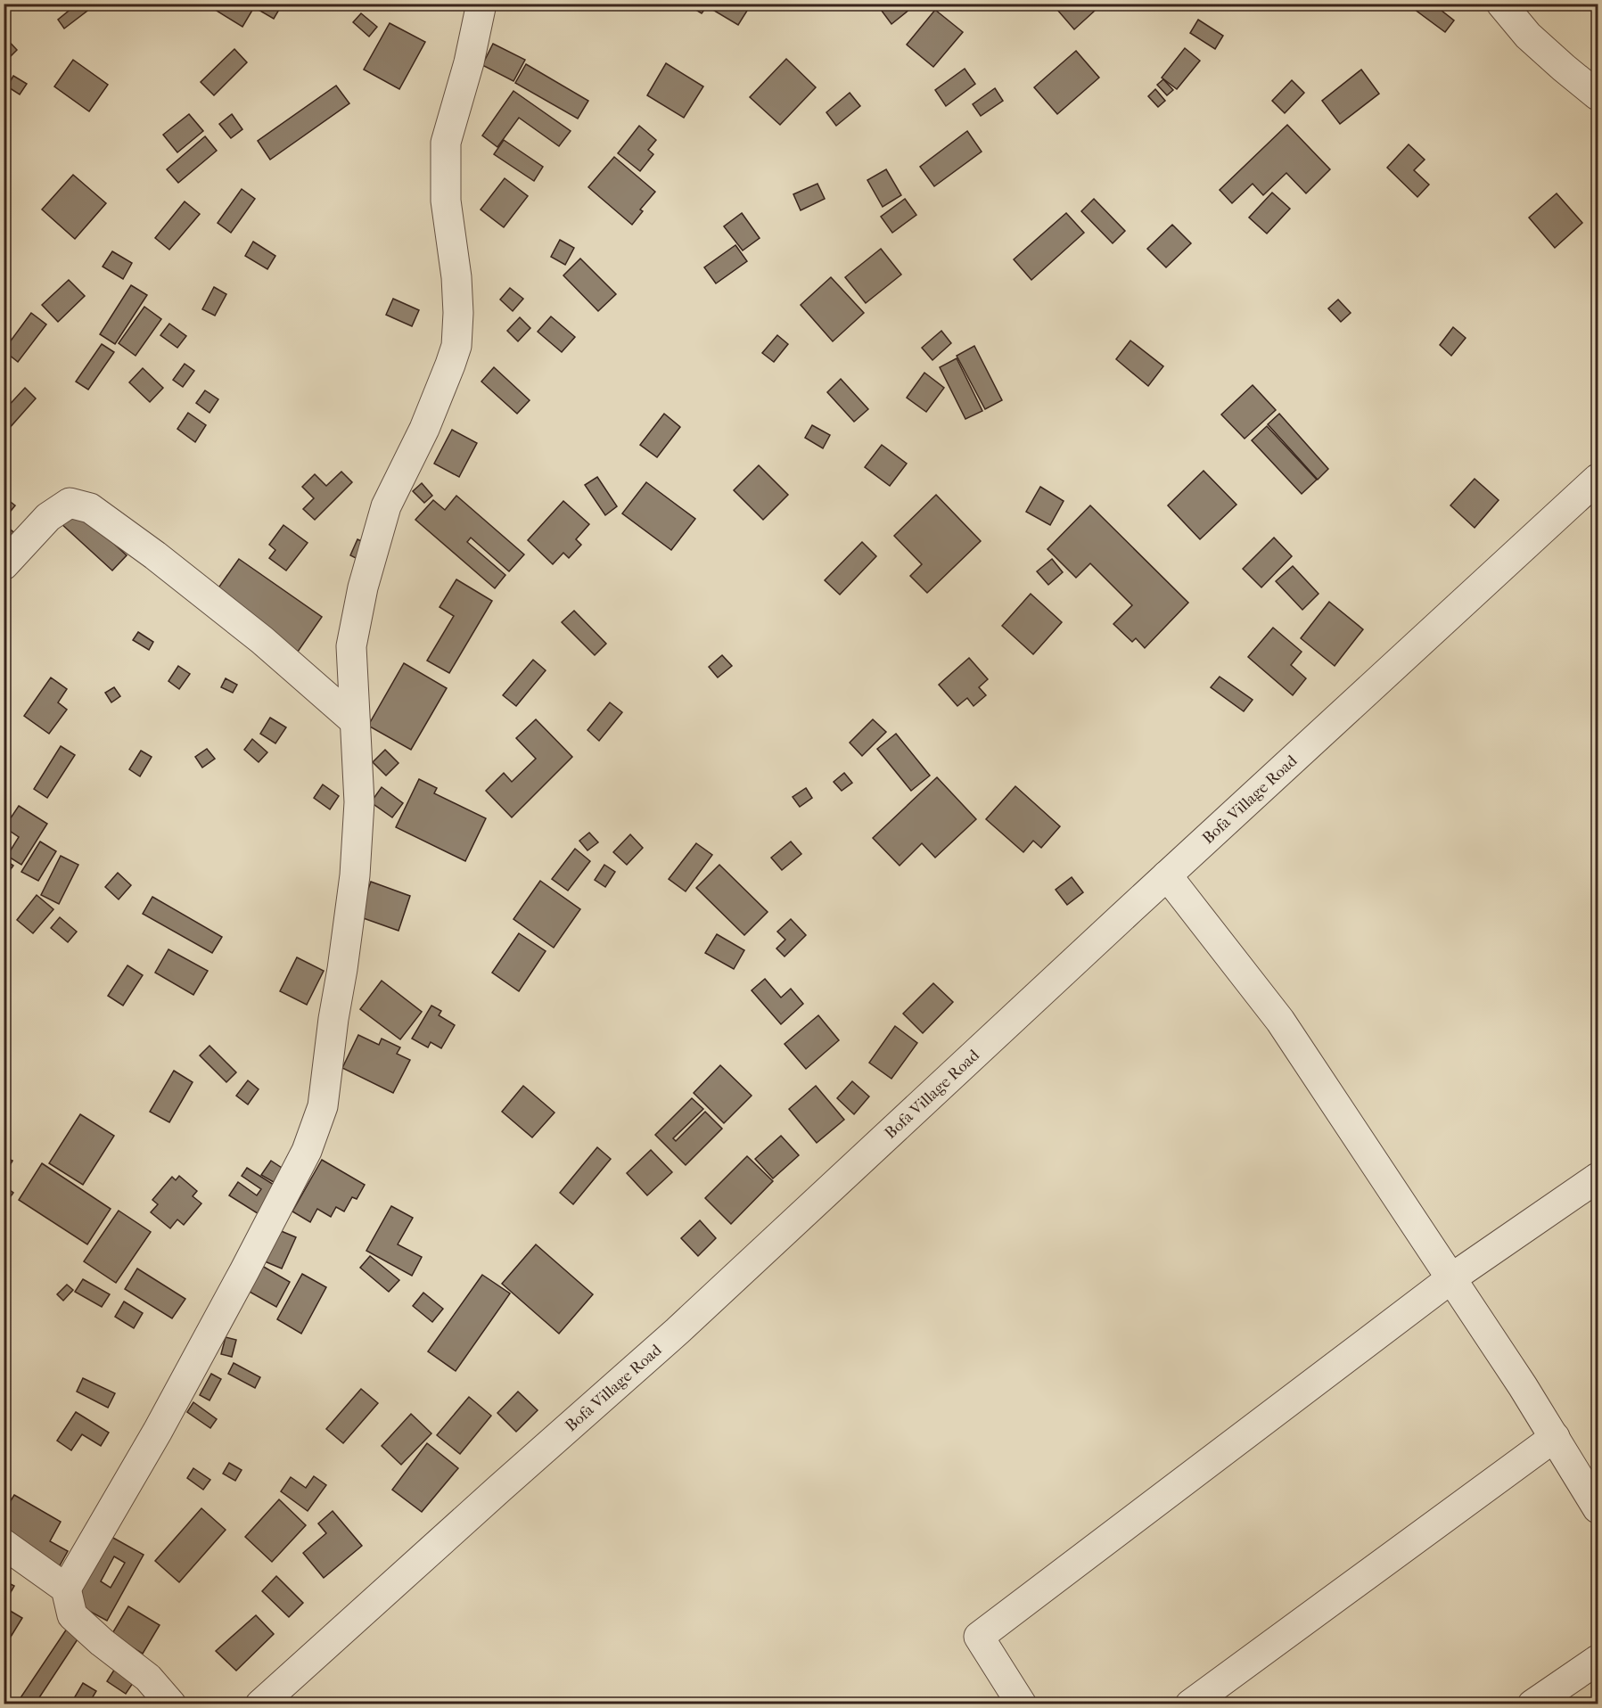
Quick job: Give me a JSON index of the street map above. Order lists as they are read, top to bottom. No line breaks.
{"streets":{"street":["Bofa Village Road"]}}
